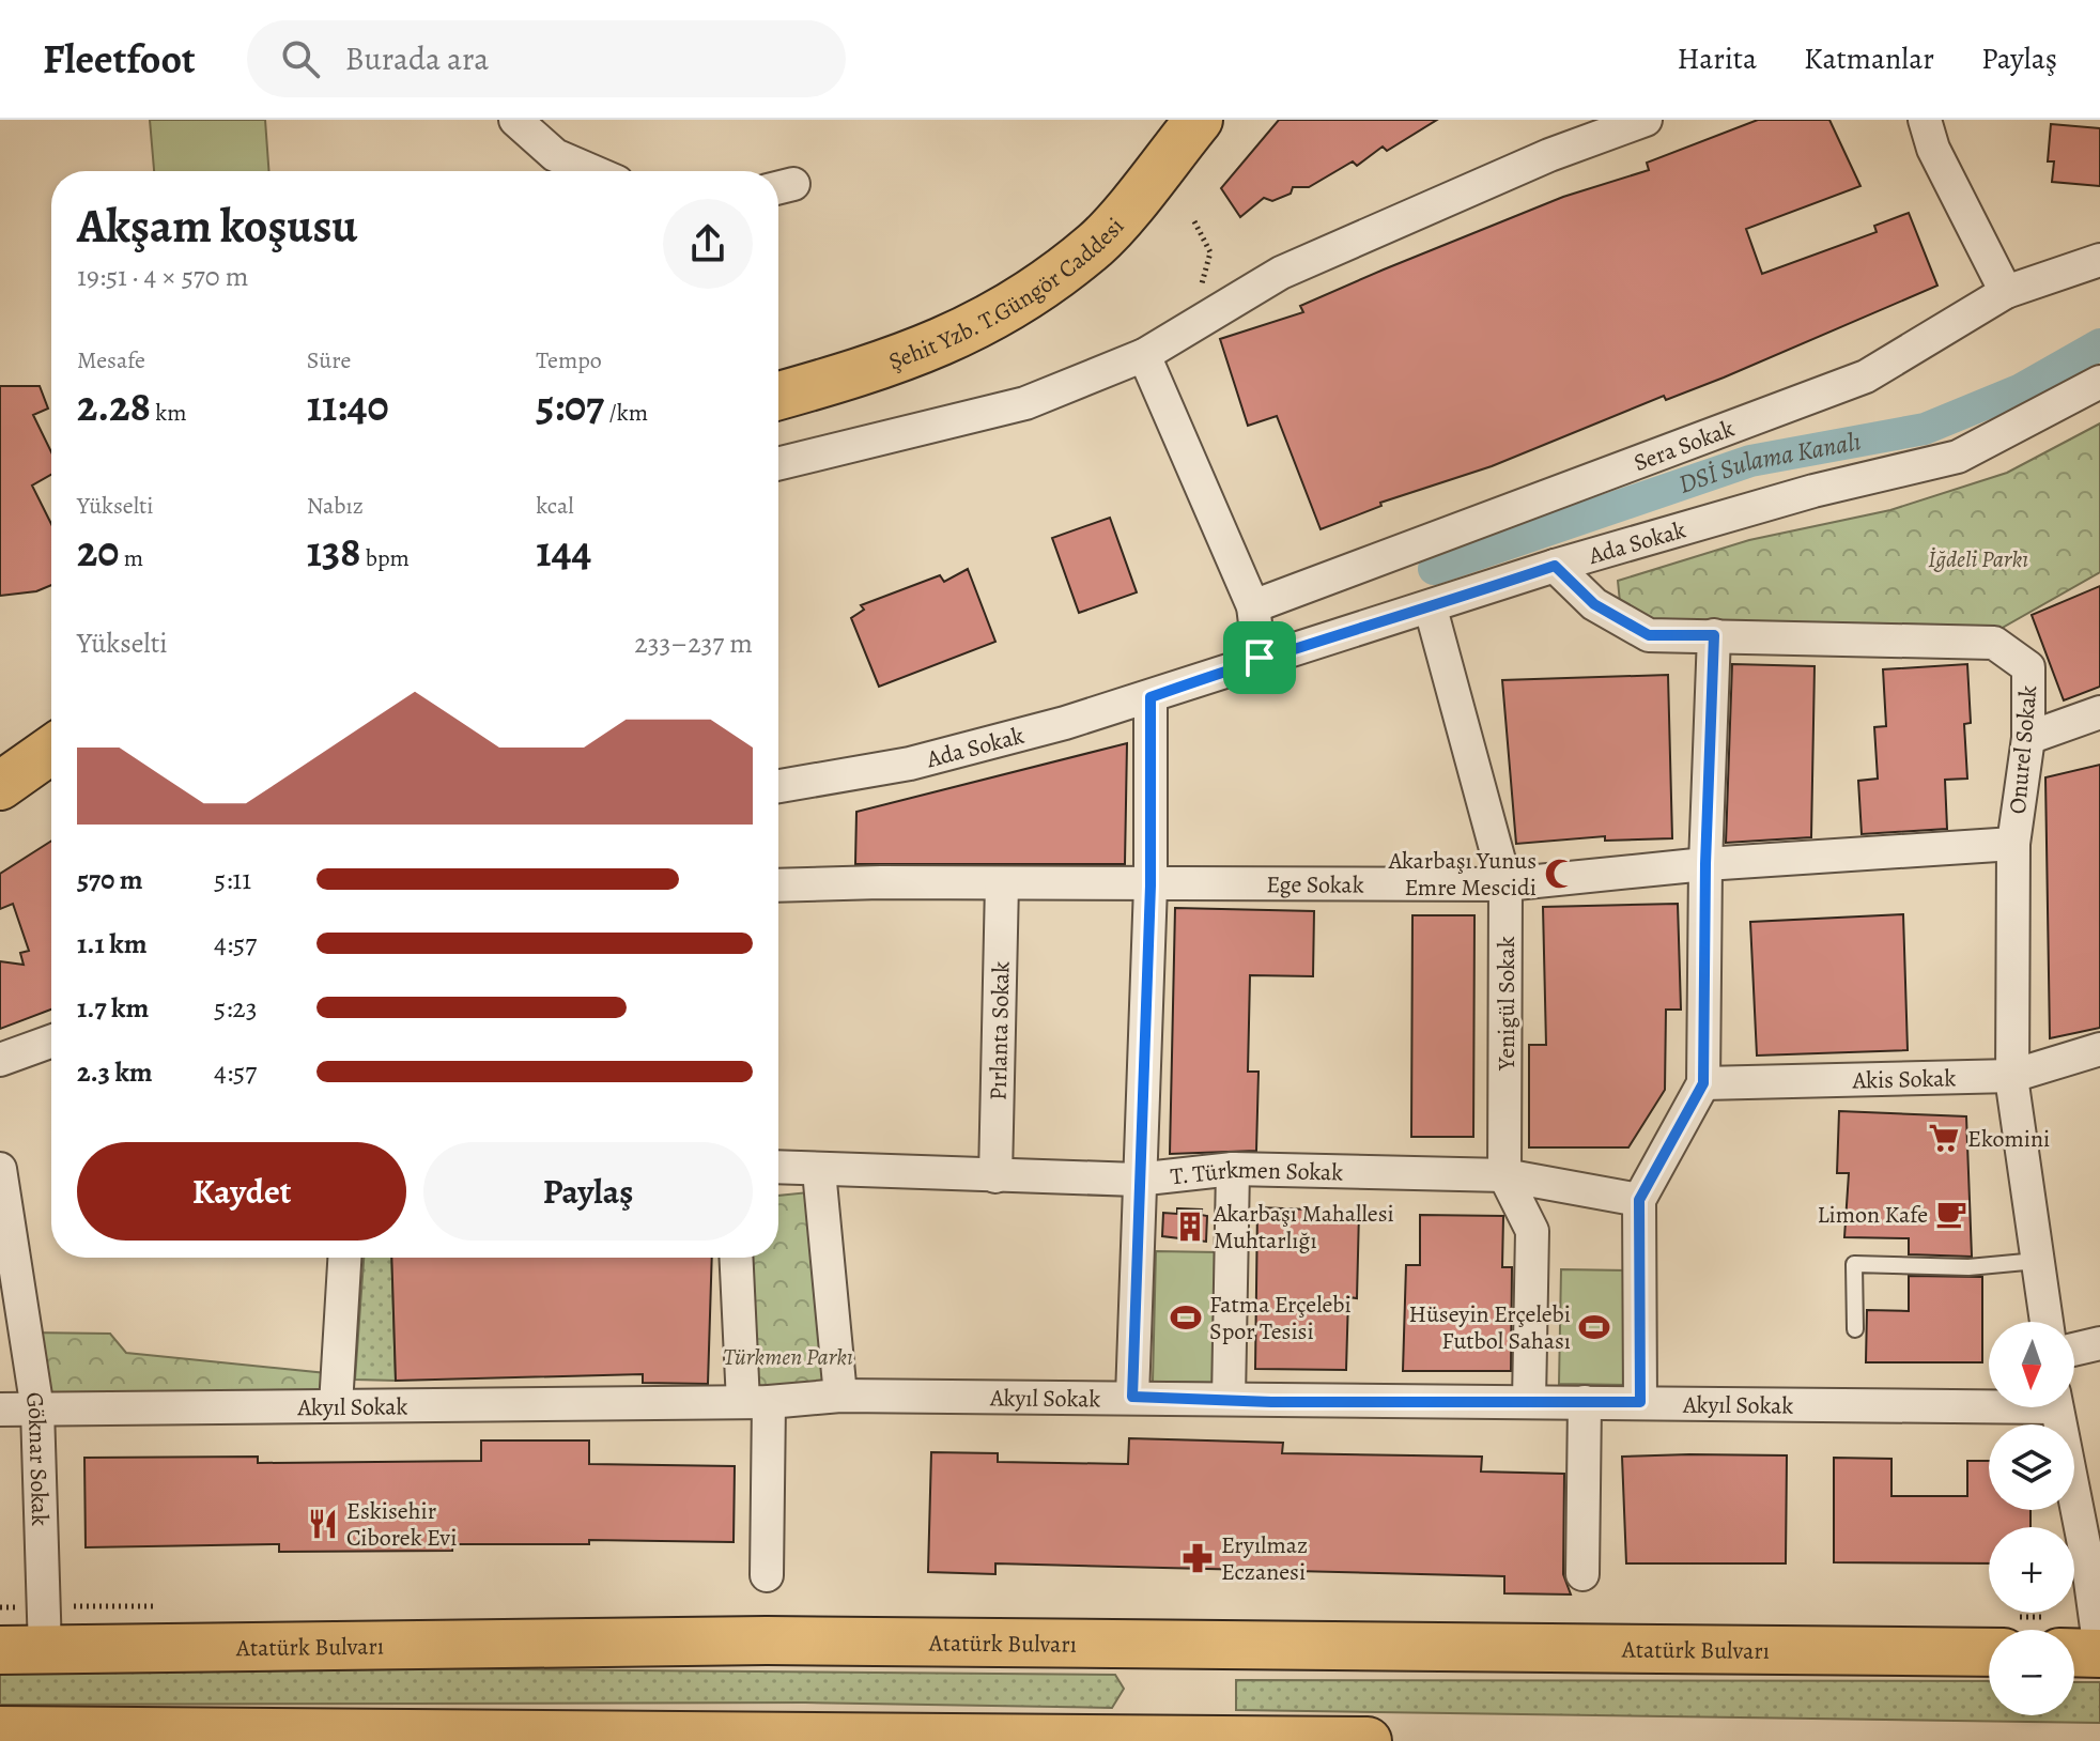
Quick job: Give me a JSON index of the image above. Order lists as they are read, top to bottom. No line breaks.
{"streets":{"main road":["Şehit Yzb. T.Güngör Caddesi","Atatürk Bulvarı"],"street":["Sera Sokak","Ada Sokak","Onurel Sokak","Ege Sokak","Yenigül Sokak","Pırlanta Sokak","Akis Sokak","T. Türkmen Sokak","Akyıl Sokak","Göknar Sokak"]},"crossings":[["Ada Sokak","Onurel Sokak"],["Ada Sokak","Yenigül Sokak"],["Onurel Sokak","Ege Sokak"],["Onurel Sokak","Akis Sokak"],["Ege Sokak","Yenigül Sokak"],["Ege Sokak","Pırlanta Sokak"],["Yenigül Sokak","T. Türkmen Sokak"],["Yenigül Sokak","Akyıl Sokak"],["Pırlanta Sokak","T. Türkmen Sokak"],["Akyıl Sokak","Göknar Sokak"],["Göknar Sokak","Atatürk Bulvarı"]],"water":["DSİ Sulama Kanalı"],"parks":["İğdeli Parkı","Türkmen Parkı"],"places":{"mosque":["Akarbaşı Yunus Emre Mescidi"],"supermarket":["Ekomini"],"cafe":["Limon Kafe"],"building":["Akarbaşı Mahallesi Muhtarlığı"],"sports":["Fatma Erçelebi Spor Tesisi","Hüseyin Erçelebi Futbol Sahası"],"restaurant":["Eskisehir Ciborek Evi"],"pharmacy":["Eryılmaz Eczanesi"]},"north":"bottom","page":{"header":"Fleetfoot","search":"Burada ara","nav":["Harita","Katmanlar","Paylaş"],"heading":["Akşam koşusu","19:51 · 4 × 570 m"],"stats":[["Mesafe","2.28 km"],["Süre","11:40"],["Tempo","5:07 /km"],["Yükselti","20 m"],["Nabız","138 bpm"],["kcal","144"]],"chart":["Yükselti","233–237 m"],"list":[{"name":"570 m","note":"5:11"},{"name":"1.1 km","note":"4:57"},{"name":"1.7 km","note":"5:23"},{"name":"2.3 km","note":"4:57"}],"buttons":["Kaydet","Paylaş"],"map_buttons":["+","−"]}}
